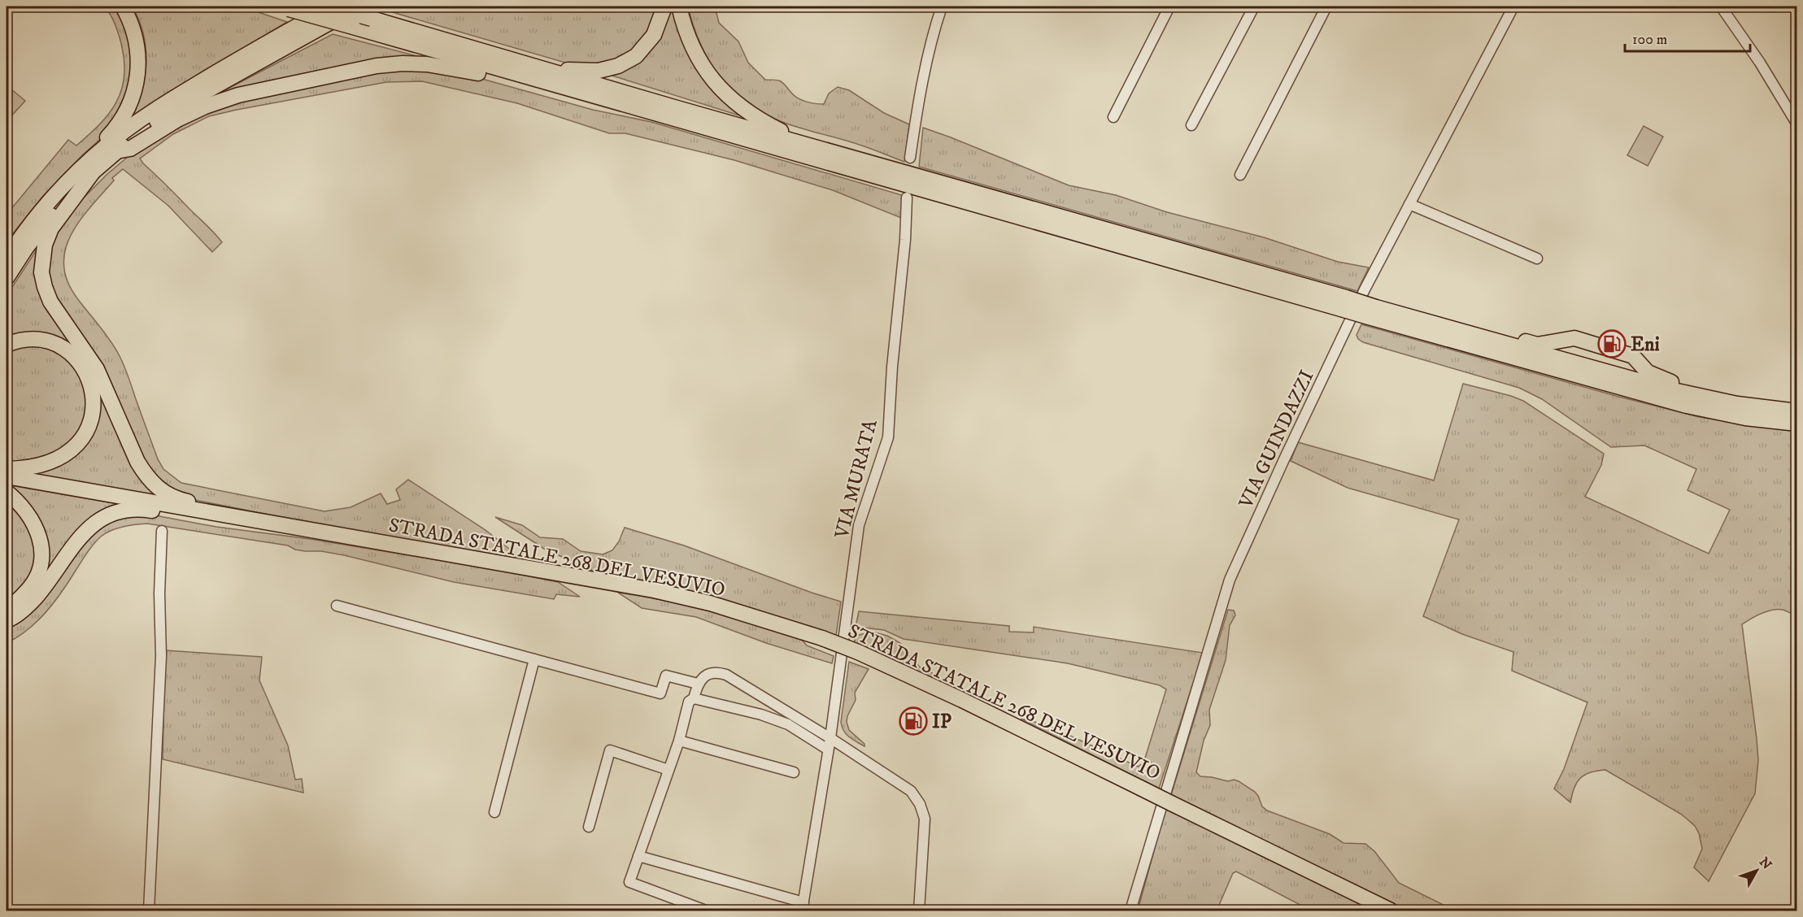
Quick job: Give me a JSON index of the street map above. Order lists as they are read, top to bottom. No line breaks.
{"streets":{"highway":["STRADA STATALE 268 DEL VESUVIO"],"street":["VIA GUINDAZZI","VIA MURATA"]},"places":{"fuel station":["Eni","IP"]},"scale_bar":"100 m","north":"top right"}
